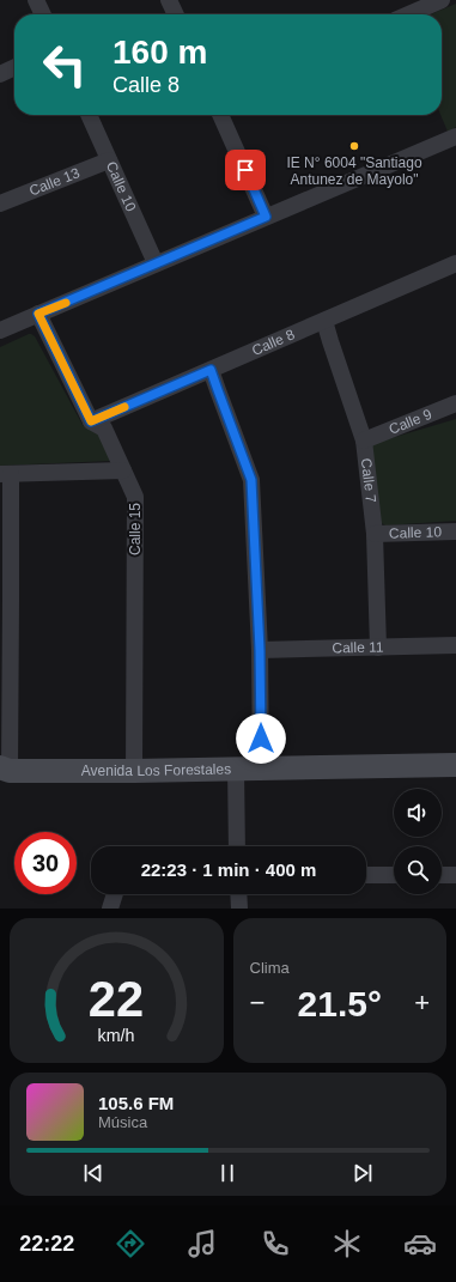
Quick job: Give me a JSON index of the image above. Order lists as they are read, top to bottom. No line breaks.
{"streets":{"street":["Calle 13","Calle 10","Calle 8","Calle 9","Calle 7","Calle 15","Calle 11","Avenida Los Forestales"]},"crossings":[["Calle 13","Calle 10"],["Calle 10","Calle 7"],["Calle 8","Calle 7"],["Calle 8","Calle 15"],["Calle 9","Calle 7"],["Calle 7","Calle 11"],["Calle 15","Avenida Los Forestales"]],"places":["IE N° 6004 \"Santiago Antunez de Mayolo\""],"page":{"turn":["160 m","Calle 8"],"limit":"30","trip":"22:23 · 1 min · 400 m","tile":"Clima","heat":["−","21.5°","+"],"song":["105.6 FM","Música"],"tabs":"22:22","gauge":["22","km/h"]}}
